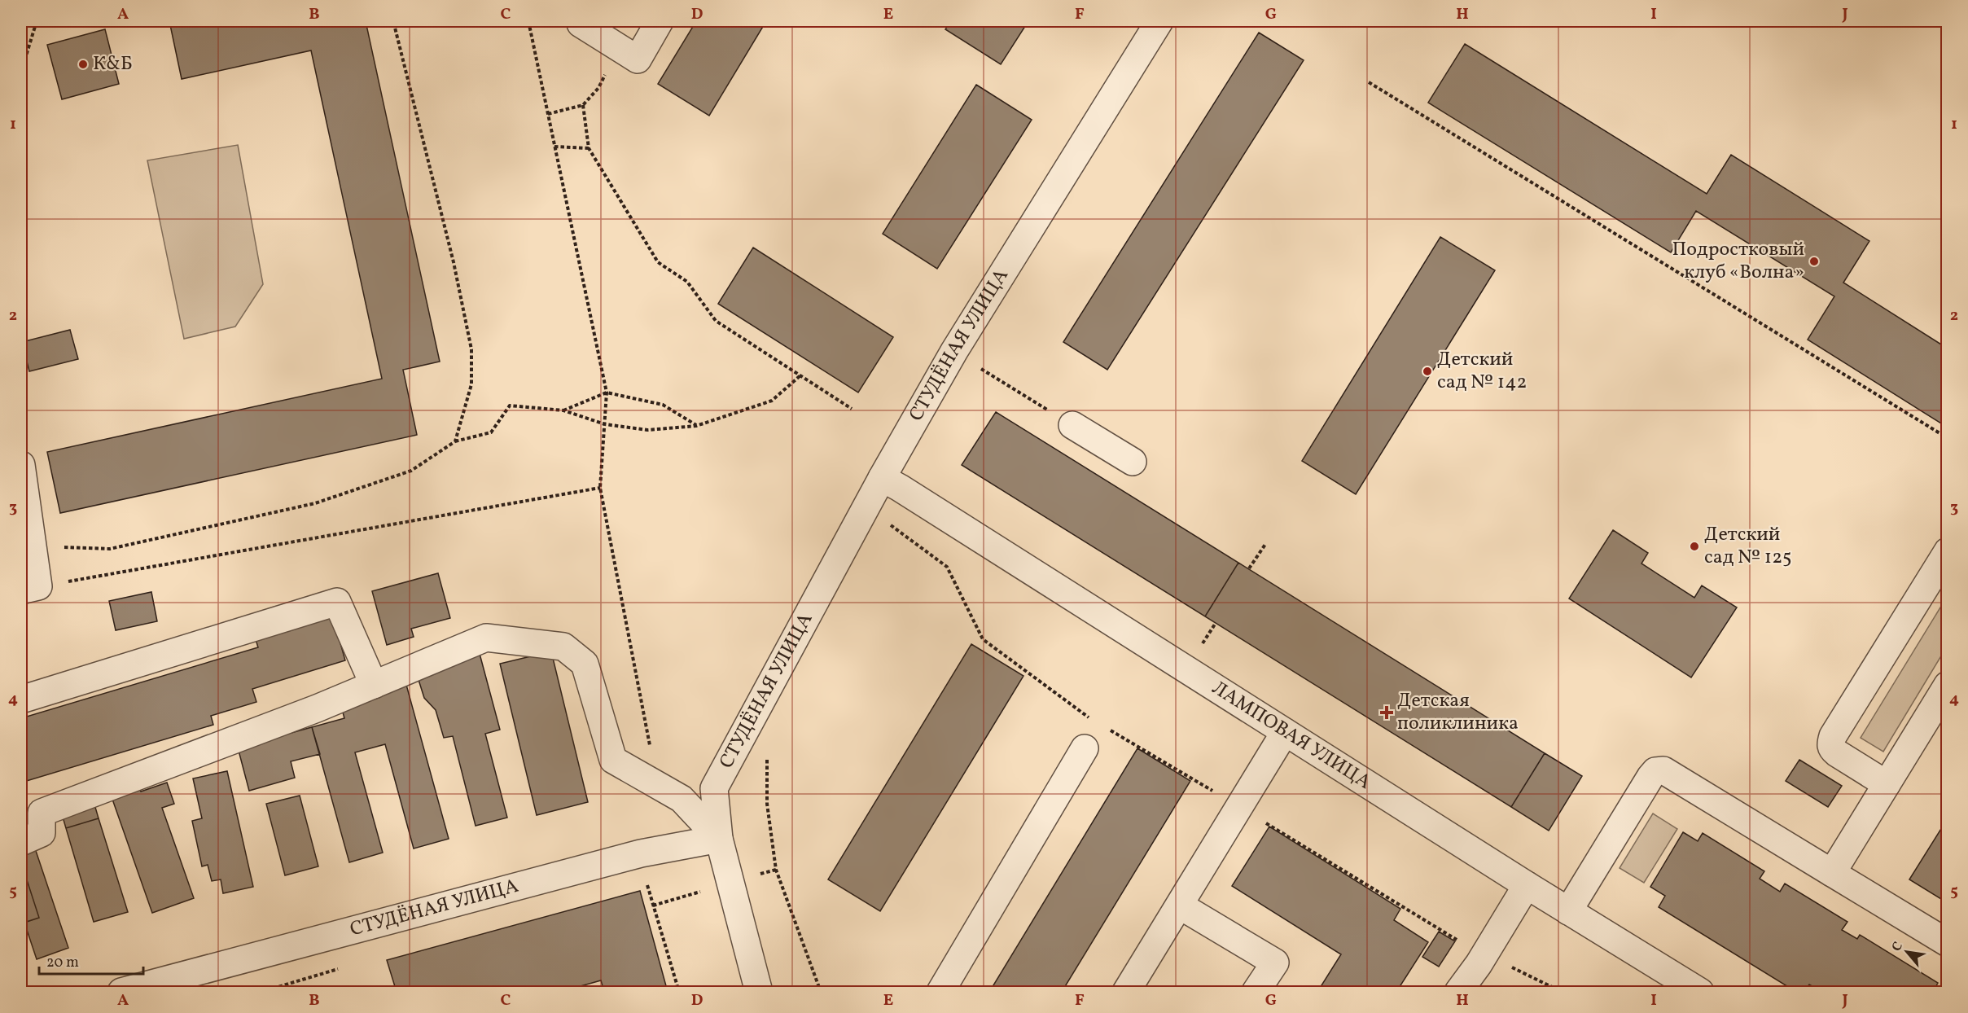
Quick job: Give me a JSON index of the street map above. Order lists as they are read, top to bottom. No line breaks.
{"streets":{"street":["СТУДЁНАЯ УЛИЦА","ЛАМПОВАЯ УЛИЦА"]},"crossings":[["СТУДЁНАЯ УЛИЦА","ЛАМПОВАЯ УЛИЦА"]],"places":{"other":["К&Б","Подростковый клуб «Волна»","Детский сад № 142","Детский сад № 125"],"health":["Детская поликлиника"]},"scale_bar":"20 m","north":"top left","grid":{"columns":["A","B","C","D","E","F","G","H","I","J"],"rows":["1","2","3","4","5"]}}
